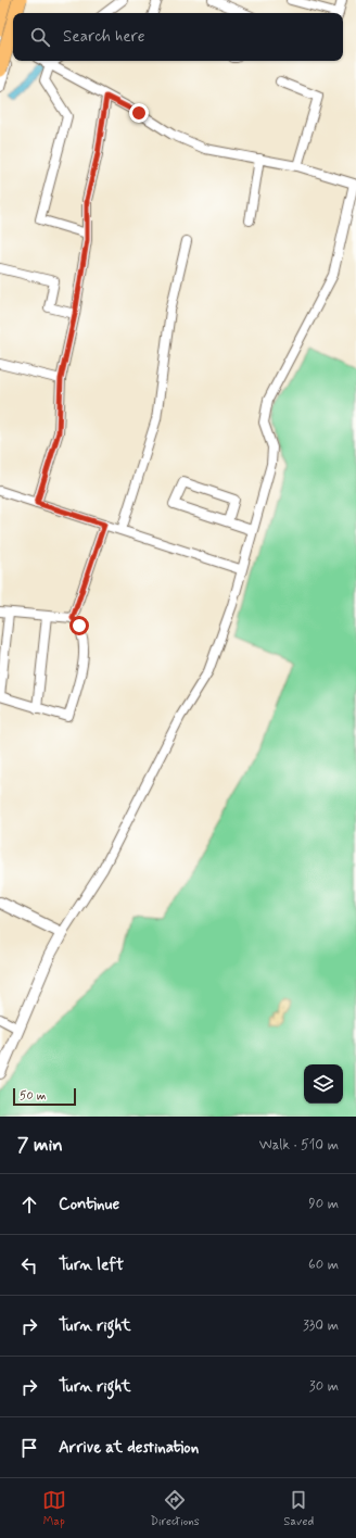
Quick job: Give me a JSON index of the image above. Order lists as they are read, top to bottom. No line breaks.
{"scale_bar":"50 m","page":{"search":"Search here","scale":"50 m","heading":["7 min","Walk · 510 m"],"list":[["Continue","90 m"],["Turn left","60 m"],["Turn right","330 m"],["Turn right","30 m"],"Arrive at destination"],"nav":["Map","Directions","Saved"]}}
